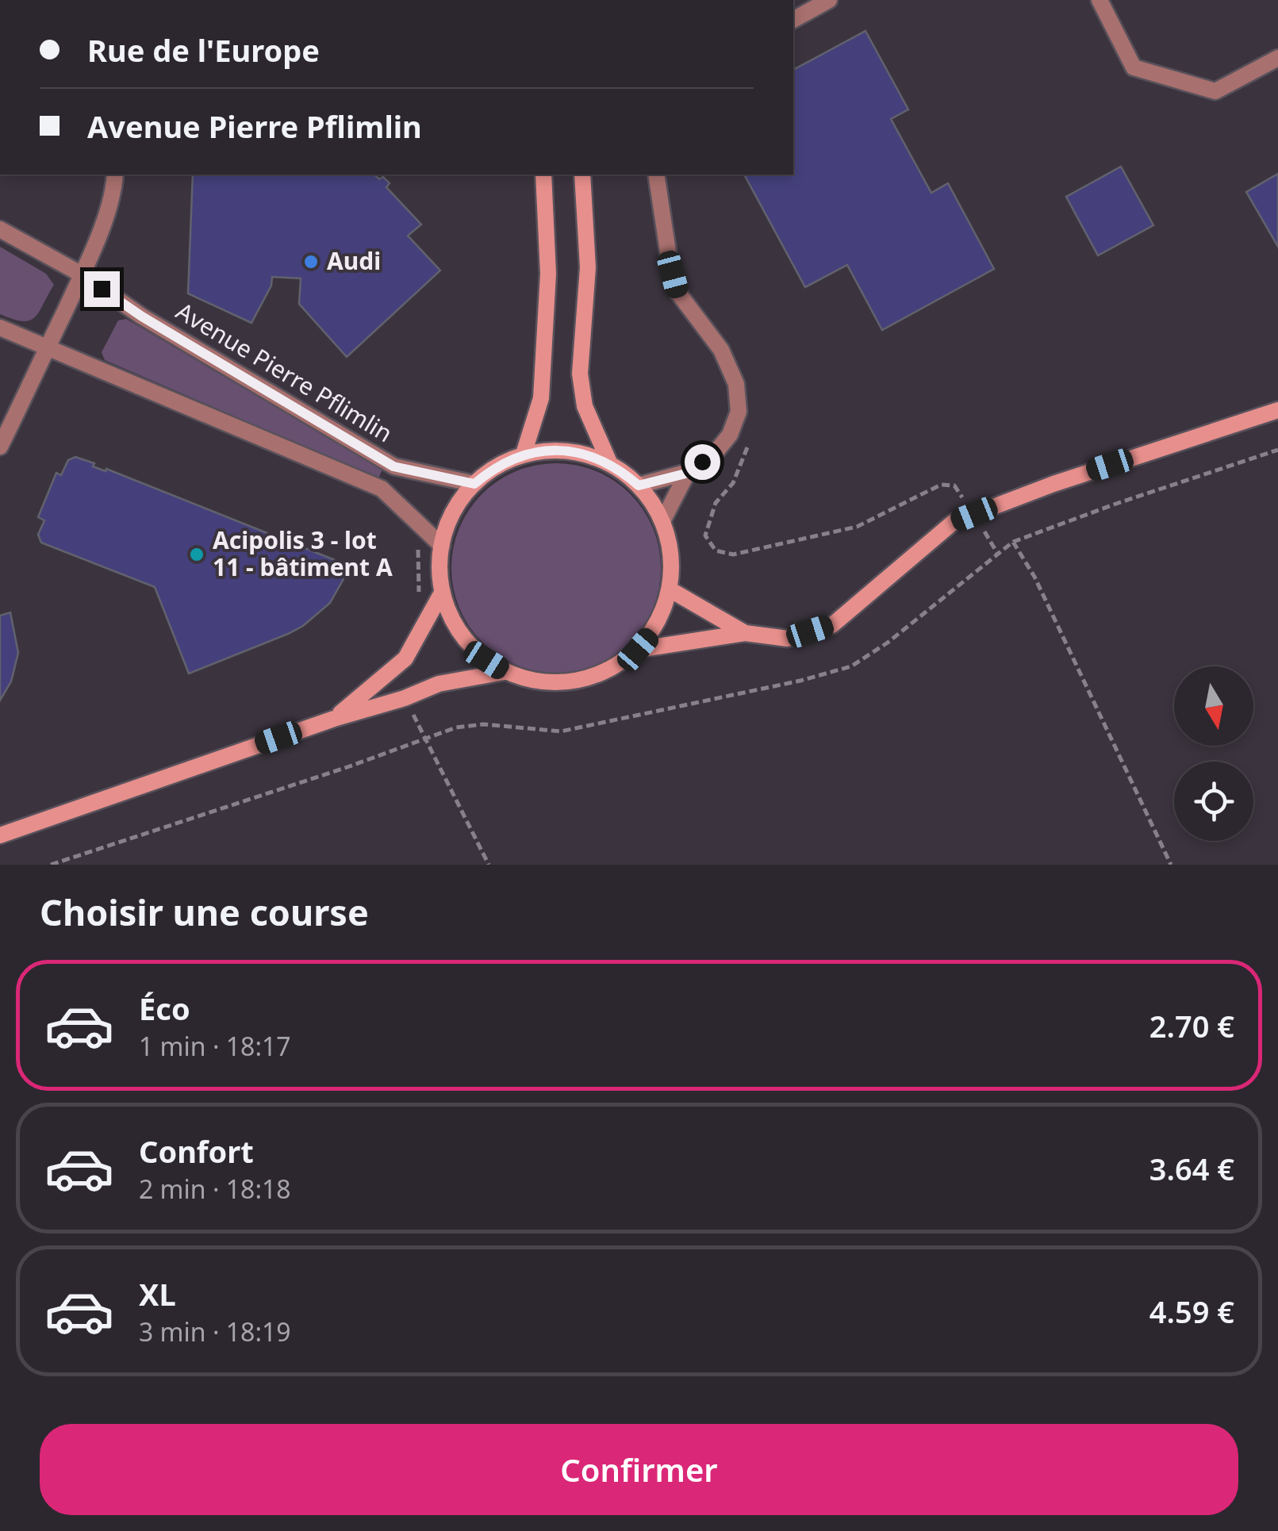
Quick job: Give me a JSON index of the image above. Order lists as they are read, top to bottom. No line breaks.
{"streets":{"street":["Avenue Pierre Pflimlin"]},"places":["Audi","Acipolis 3 - lot 11 - bâtiment A"],"north":"bottom","page":{"banner":["Rue de l'Europe","Avenue Pierre Pflimlin"],"heading":"Choisir une course","list":[{"name":"Éco","note":"1 min · 18:17","value":"2.70 €"},{"name":"Confort","note":"2 min · 18:18","value":"3.64 €"},{"name":"XL","note":"3 min · 18:19","value":"4.59 €"}],"buttons":"Confirmer"}}
